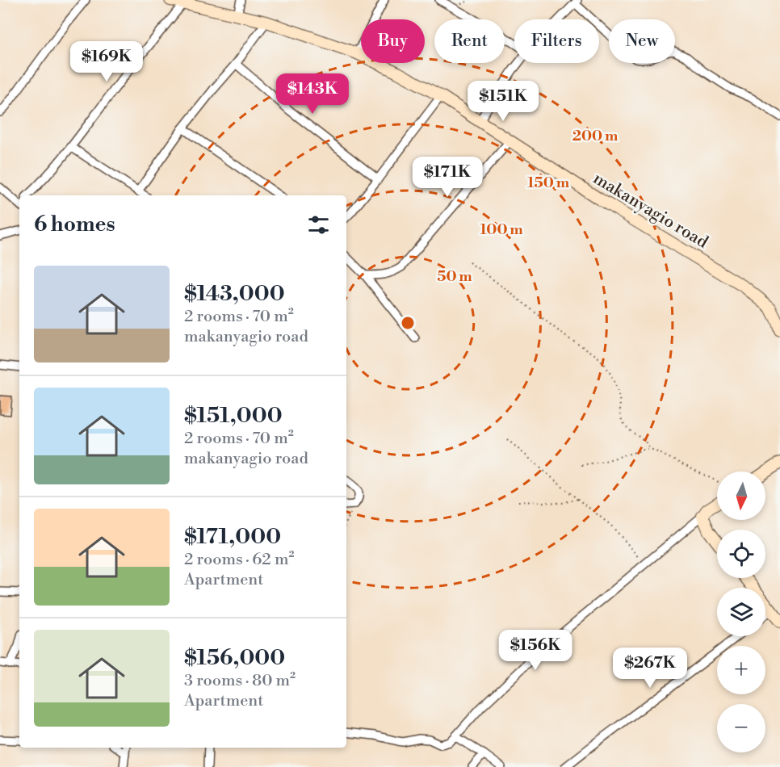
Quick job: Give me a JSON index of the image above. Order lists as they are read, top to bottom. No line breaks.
{"streets":{"street":["makanyagio road"]},"north":"bottom","page":{"chip":["Buy","Rent","Filters","New"],"price":["$169K","$143K","$151K","$171K","$156K","$267K"],"heading":"6 homes","list":[{"name":"$143,000","note":"2 rooms · 70 m² · makanyagio road"},{"name":"$151,000","note":"2 rooms · 70 m² · makanyagio road"},{"name":"$171,000","note":"2 rooms · 62 m² · Apartment"},{"name":"$156,000","note":"3 rooms · 80 m² · Apartment"}],"map_buttons":["+","−"]},"rings":["200 m","150 m","100 m","50 m"]}
